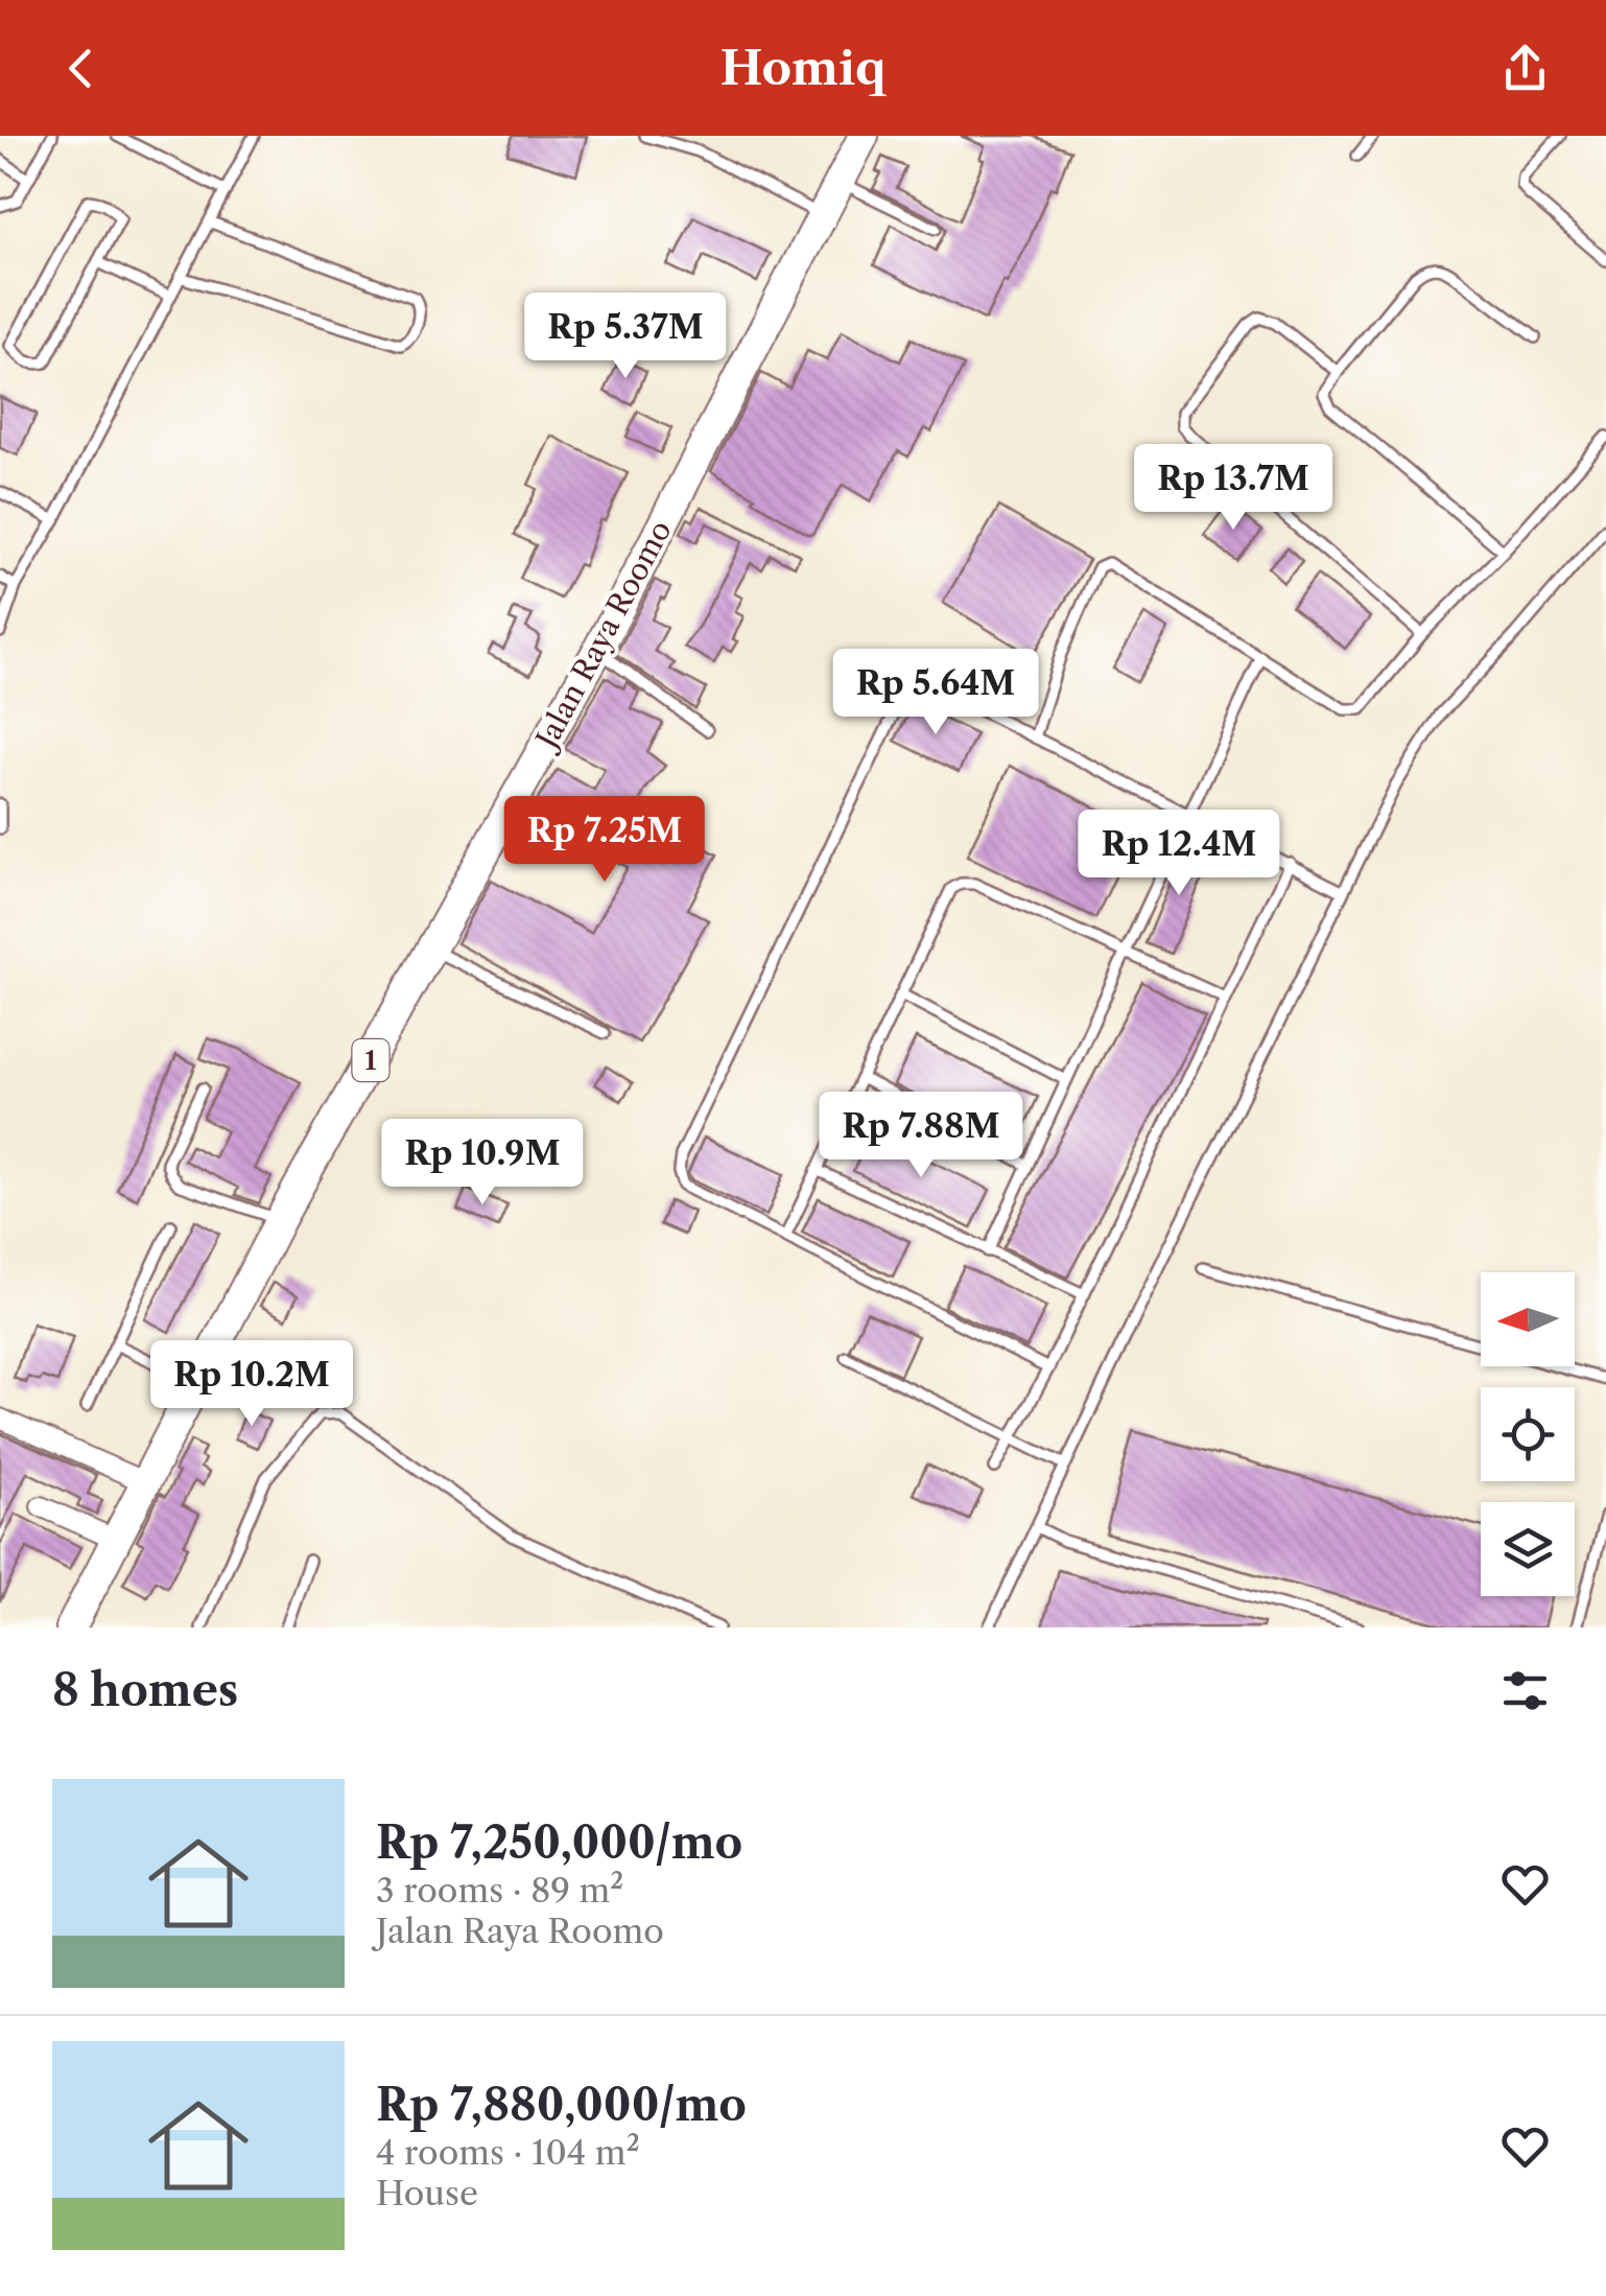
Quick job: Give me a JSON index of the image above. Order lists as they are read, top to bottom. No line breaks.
{"streets":{"highway":["Jalan Raya Roomo","1"]},"north":"left","page":{"header":"Homiq","price":["Rp 5.37M","Rp 13.7M","Rp 5.64M","Rp 7.25M","Rp 12.4M","Rp 7.88M","Rp 10.9M","Rp 10.2M"],"heading":"8 homes","list":[{"name":"Rp 7,250,000/mo","note":"3 rooms · 89 m² · Jalan Raya Roomo"},{"name":"Rp 7,880,000/mo","note":"4 rooms · 104 m² · House"}]}}
